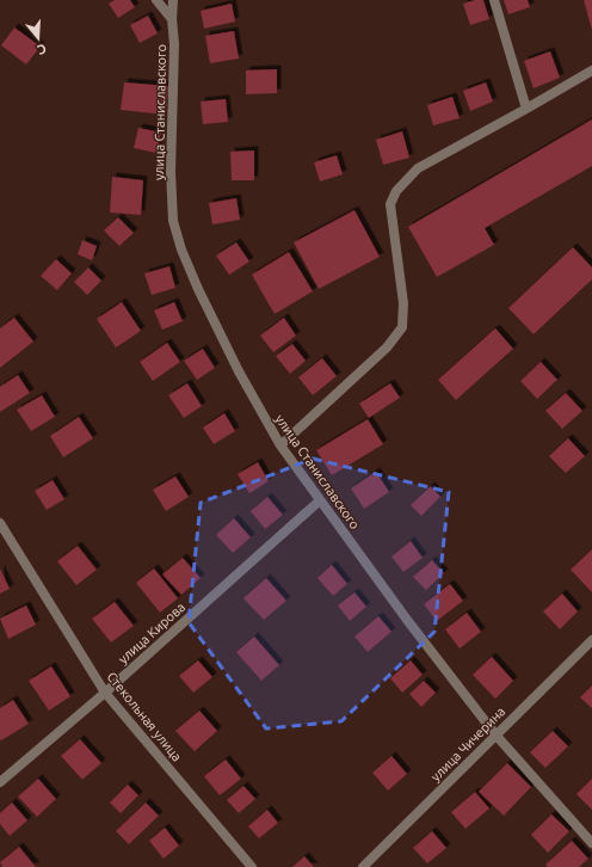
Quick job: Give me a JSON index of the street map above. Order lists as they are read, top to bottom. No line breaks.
{"streets":{"street":["улица Станиславского","улица Кирова","Стекольная улица","улица Чичерина"]},"crossings":[["улица Станиславского","улица Кирова"],["улица Станиславского","улица Чичерина"],["улица Кирова","Стекольная улица"]],"north":"bottom"}
